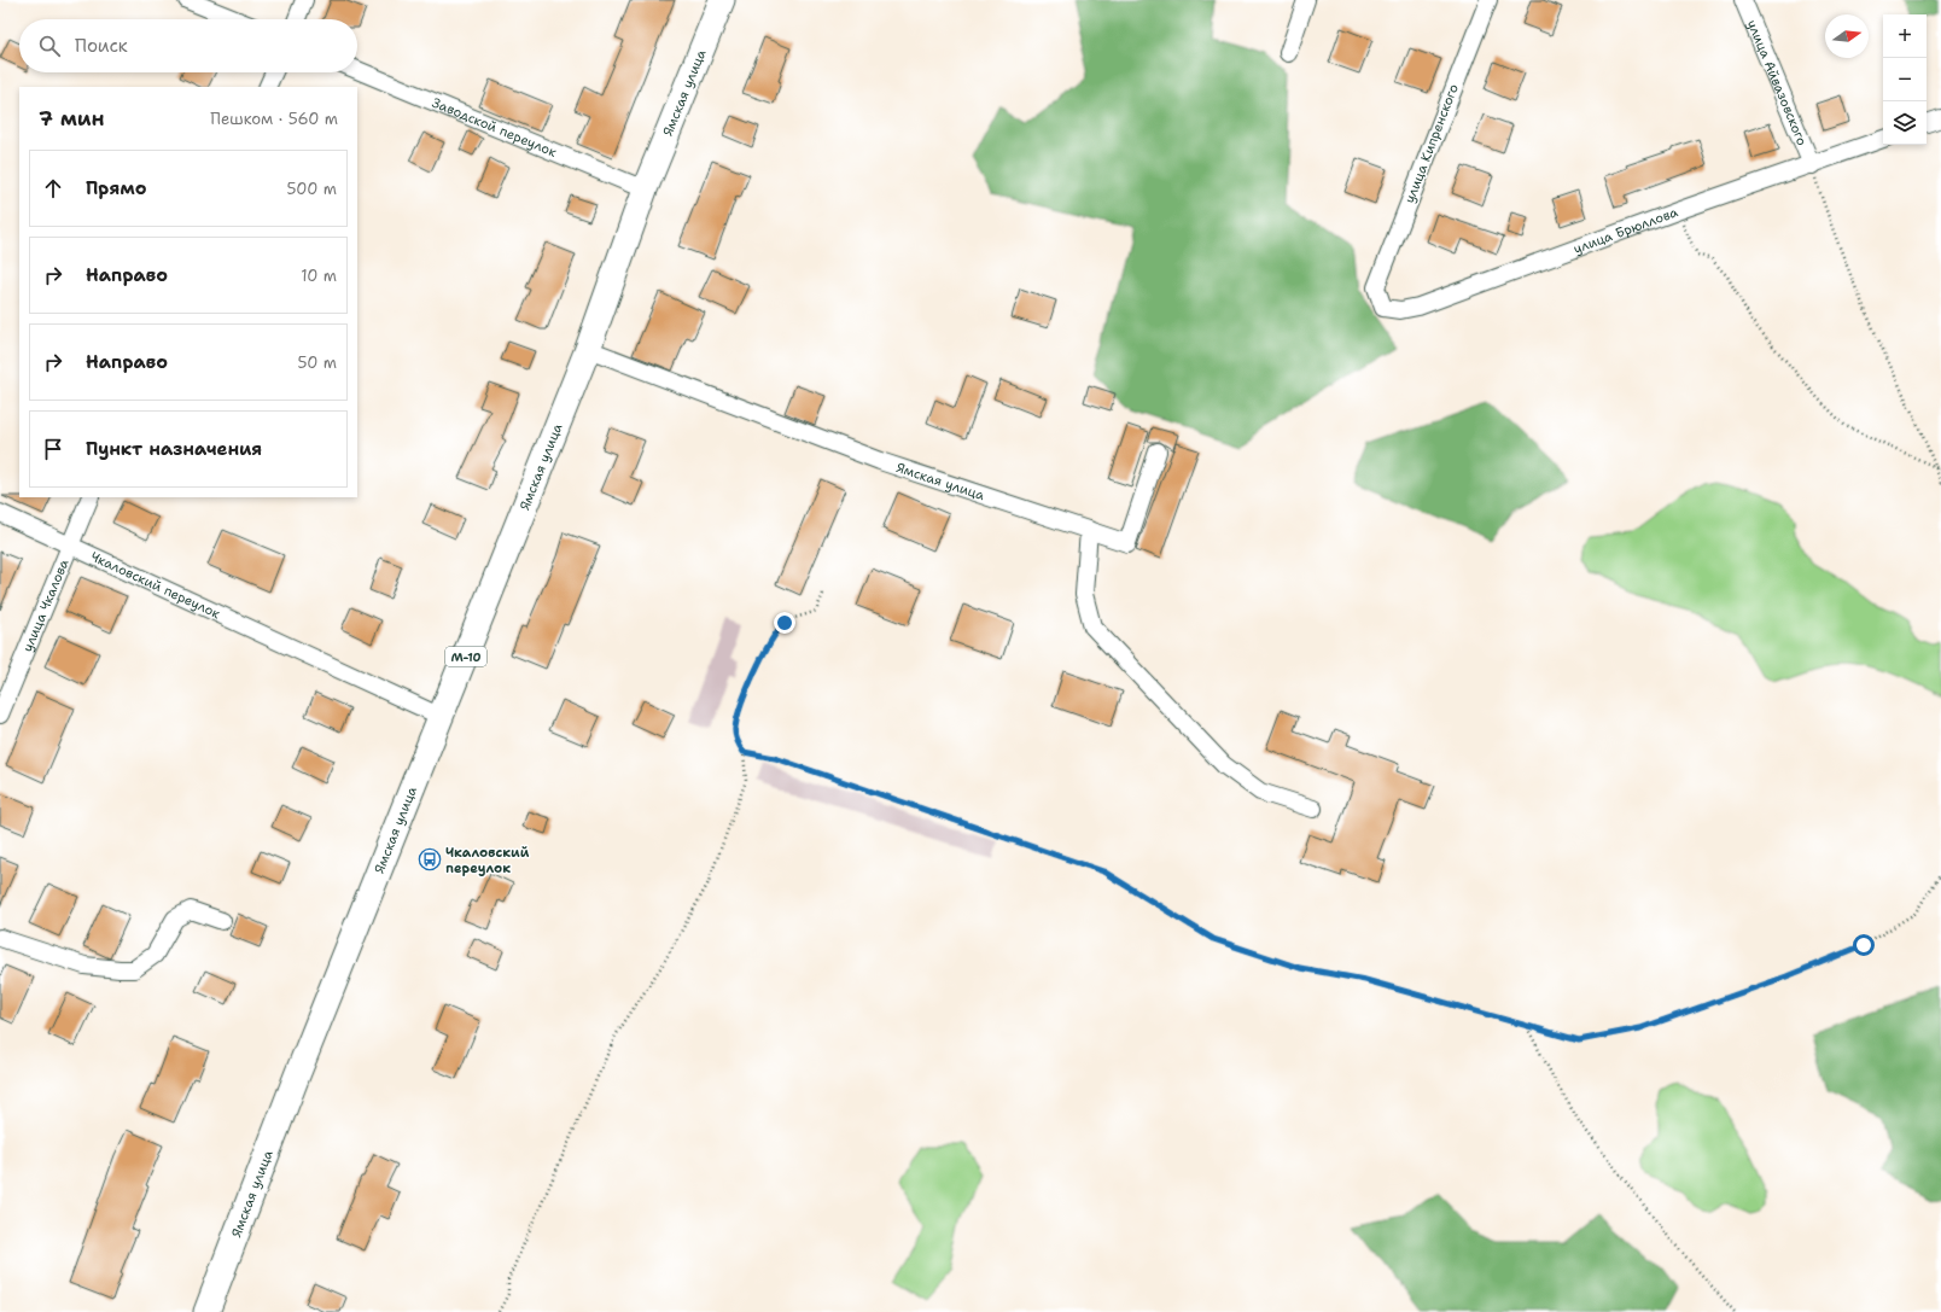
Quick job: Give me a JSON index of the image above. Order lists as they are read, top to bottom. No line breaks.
{"streets":{"highway":["Ямская улица","М-10"],"street":["улица Айвазовского","Заводской переулок","улица Кипренского","улица Брюллова","Чкаловский переулок","улица Чкалова"]},"crossings":[["улица Айвазовского","улица Брюллова"],["Ямская улица","Заводской переулок"],["Ямская улица","Чкаловский переулок"],["улица Кипренского","улица Брюллова"],["Чкаловский переулок","улица Чкалова"]],"places":{"bus stop":["Чкаловский переулок"]},"north":"right","page":{"map_buttons":["+","−"],"search":"Поиск","heading":["7 мин","Пешком · 560 m"],"list":[["Прямо","500 m"],["Направо","10 m"],["Направо","50 m"],"Пункт назначения"]}}
